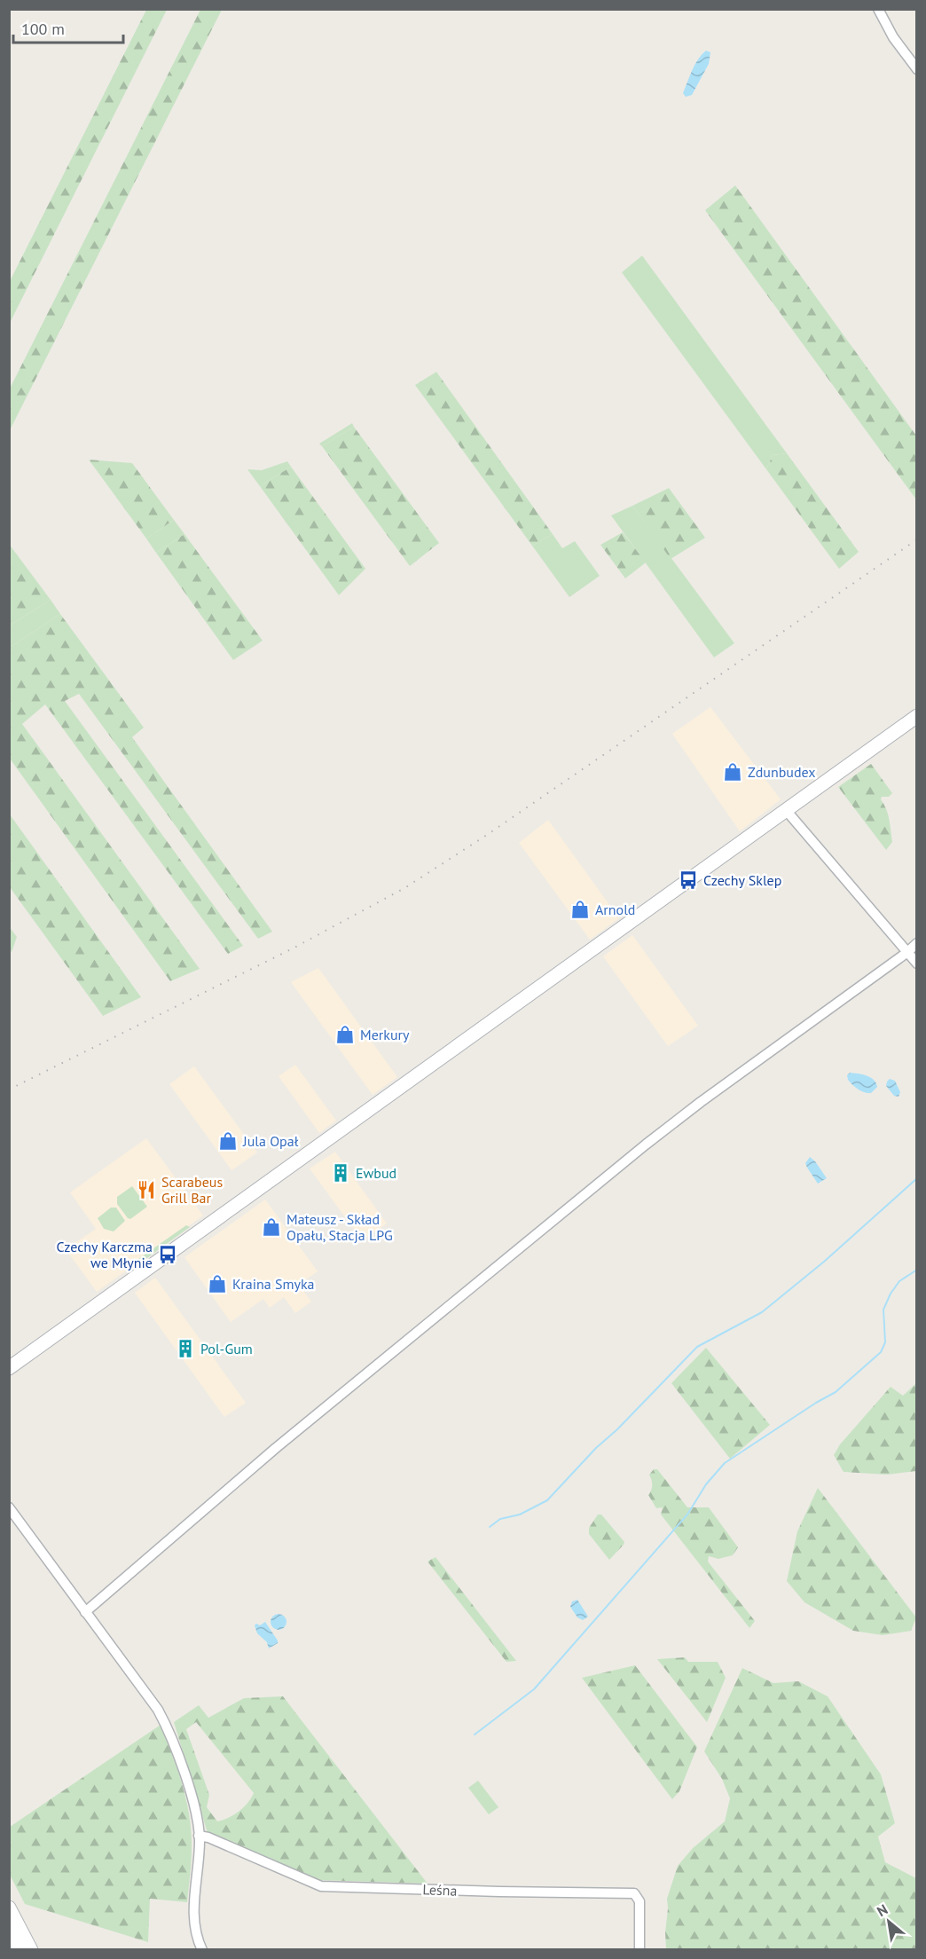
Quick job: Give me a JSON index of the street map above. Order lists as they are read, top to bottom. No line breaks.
{"streets":{"street":["Leśna"]},"places":{"shop":["Zdunbudex","Arnold","Merkury","Jula Opał","Mateusz - Skład Opału, Stacja LPG","Kraina Smyka"],"bus stop":["Czechy Sklep","Czechy Karczma we Młynie"],"building":["Ewbud","Pol-Gum"],"restaurant":["Scarabeus Grill Bar"]},"scale_bar":"100 m","north":"top left"}
